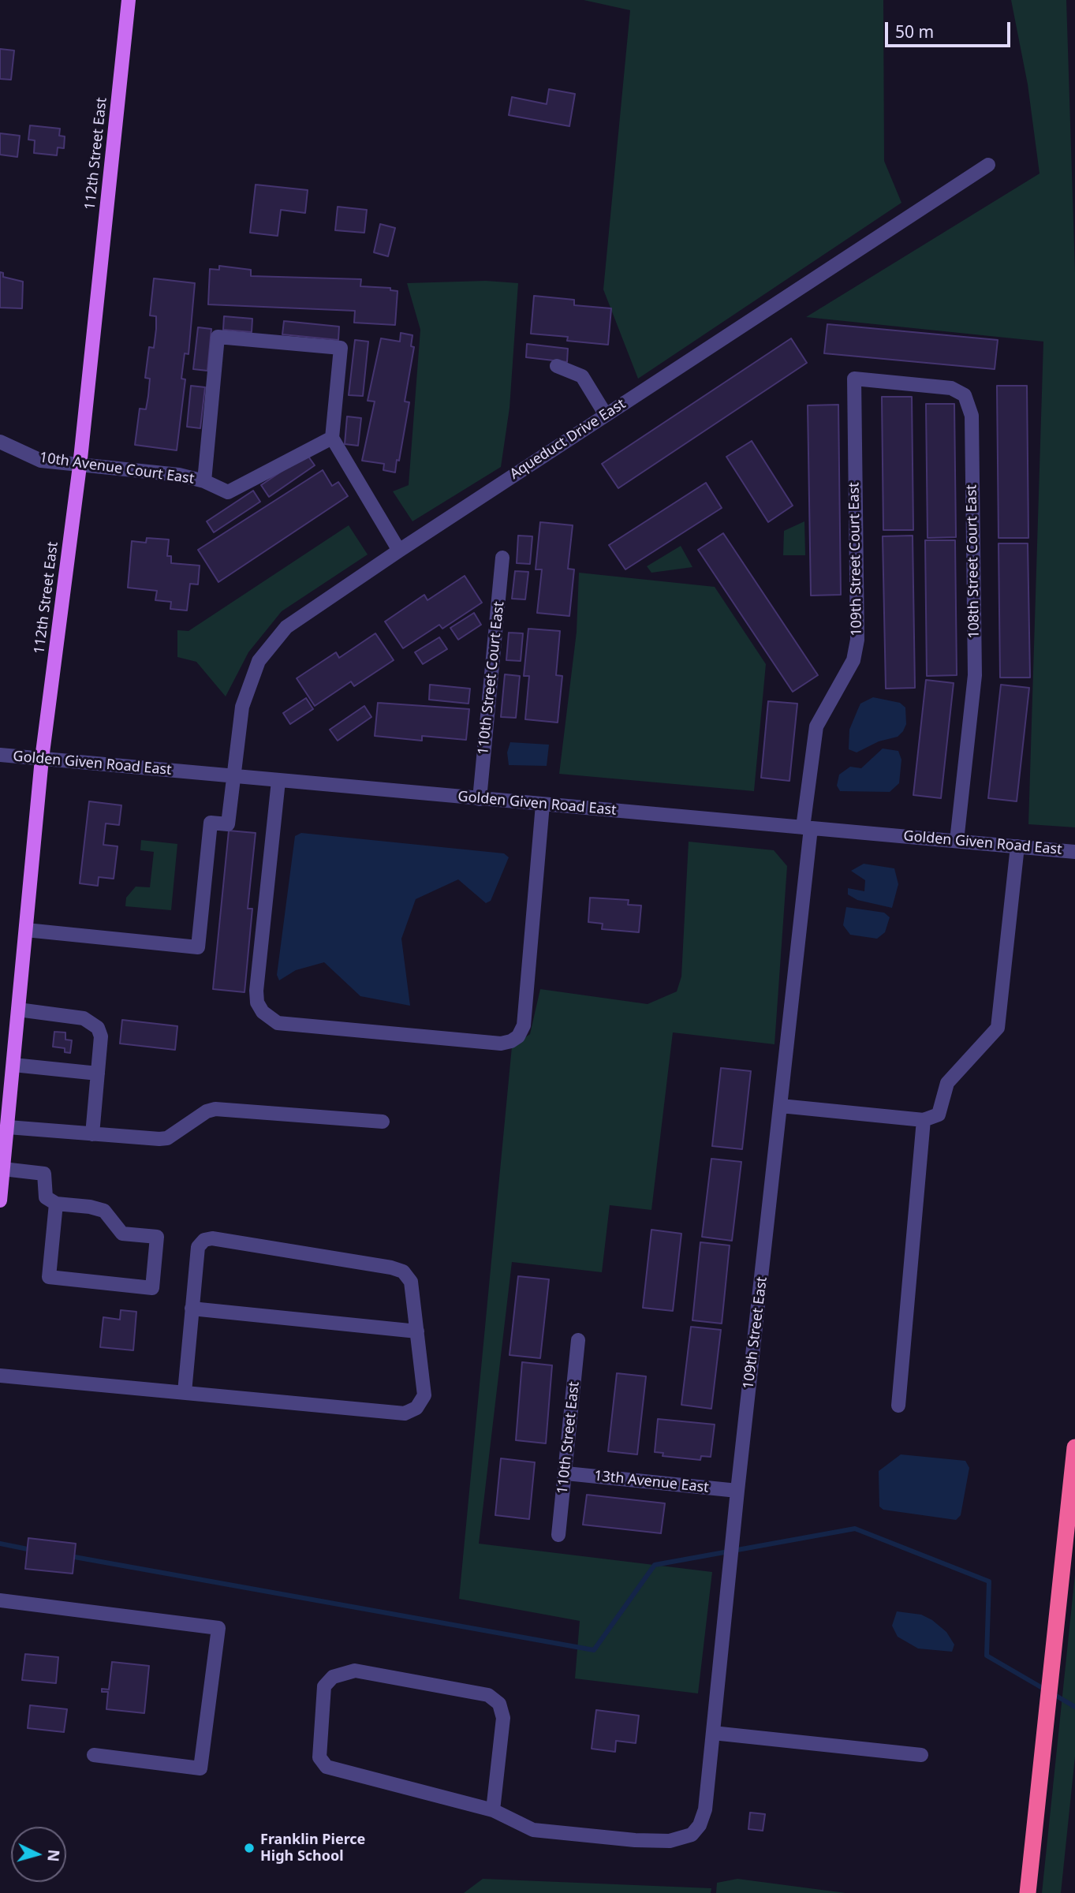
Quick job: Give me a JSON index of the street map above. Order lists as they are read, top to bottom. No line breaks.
{"streets":{"main road":["112th Street East"],"street":["Aqueduct Drive East","10th Avenue Court East","109th Street Court East","108th Street Court East","110th Street Court East","Golden Given Road East","109th Street East","110th Street East","13th Avenue East"]},"crossings":[["112th Street East","Aqueduct Drive East"],["112th Street East","10th Avenue Court East"],["112th Street East","Golden Given Road East"],["Aqueduct Drive East","Golden Given Road East"],["109th Street Court East","108th Street Court East"],["109th Street Court East","Golden Given Road East"],["109th Street Court East","109th Street East"],["108th Street Court East","Golden Given Road East"],["110th Street Court East","Golden Given Road East"],["Golden Given Road East","109th Street East"],["109th Street East","13th Avenue East"],["110th Street East","13th Avenue East"]],"places":["Franklin Pierce High School"],"scale_bar":"50 m","north":"right"}
